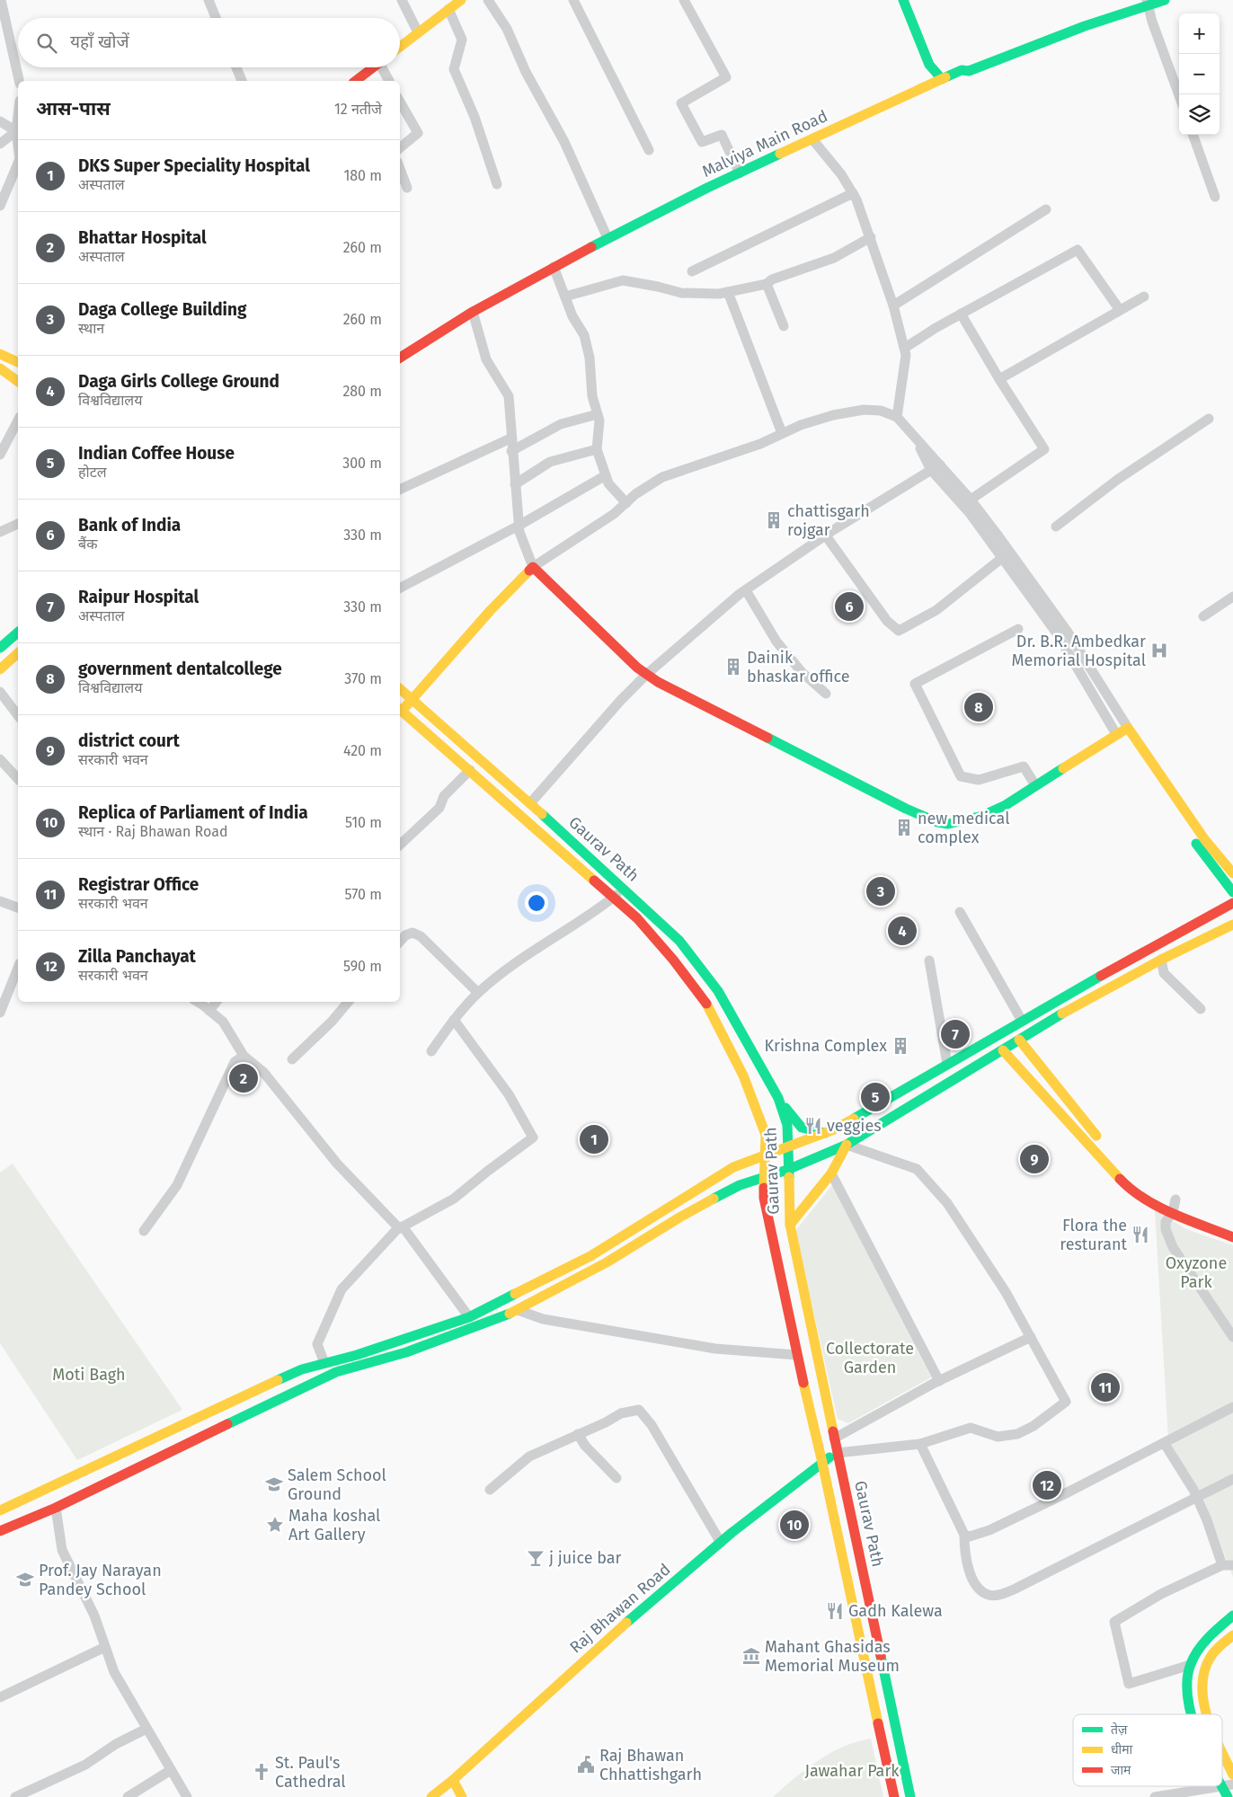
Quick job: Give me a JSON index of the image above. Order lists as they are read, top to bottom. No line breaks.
{"streets":{"main road":["Malviya Main Road","Gaurav Path","Raj Bhawan Road"]},"crossings":[["Gaurav Path","Raj Bhawan Road"]],"parks":["Oxyzone Park","Collectorate Garden","Moti Bagh","Jawahar Park"],"places":{"building":["chattisgarh rojgar","Dainik bhaskar office","new medical complex","Krishna Complex"],"hospital":["Dr. B.R. Ambedkar Memorial Hospital"],"restaurant":["veggies","Flora the resturant","Gadh Kalewa"],"school or university":["Salem School Ground","Prof. Jay Narayan Pandey School"],"place":["Maha koshal Art Gallery"],"bar":["j juice bar"],"museum":["Mahant Ghasidas Memorial Museum"],"public building":["Raj Bhawan Chhattishgarh"],"church":["St. Paul's Cathedral"]},"legend":["तेज़","धीमा","जाम"],"page":{"map_buttons":["+","−"],"search":"यहाँ खोजें","heading":["आस-पास","12 नतीजे"],"list":[{"mark":"1","name":"DKS Super Speciality Hospital","note":"अस्पताल","value":"180 m"},{"mark":"2","name":"Bhattar Hospital","note":"अस्पताल","value":"260 m"},{"mark":"3","name":"Daga College Building","note":"स्थान","value":"260 m"},{"mark":"4","name":"Daga Girls College Ground","note":"विश्वविद्यालय","value":"280 m"},{"mark":"5","name":"Indian Coffee House","note":"होटल","value":"300 m"},{"mark":"6","name":"Bank of India","note":"बैंक","value":"330 m"},{"mark":"7","name":"Raipur Hospital","note":"अस्पताल","value":"330 m"},{"mark":"8","name":"government dentalcollege","note":"विश्वविद्यालय","value":"370 m"},{"mark":"9","name":"district court","note":"सरकारी भवन","value":"420 m"},{"mark":"10","name":"Replica of Parliament of India","note":"स्थान · Raj Bhawan Road","value":"510 m"},{"mark":"11","name":"Registrar Office","note":"सरकारी भवन","value":"570 m"},{"mark":"12","name":"Zilla Panchayat","note":"सरकारी भवन","value":"590 m"}],"pins":["6","8","3","4","7","2","5","1","9","11","12","10"]}}
